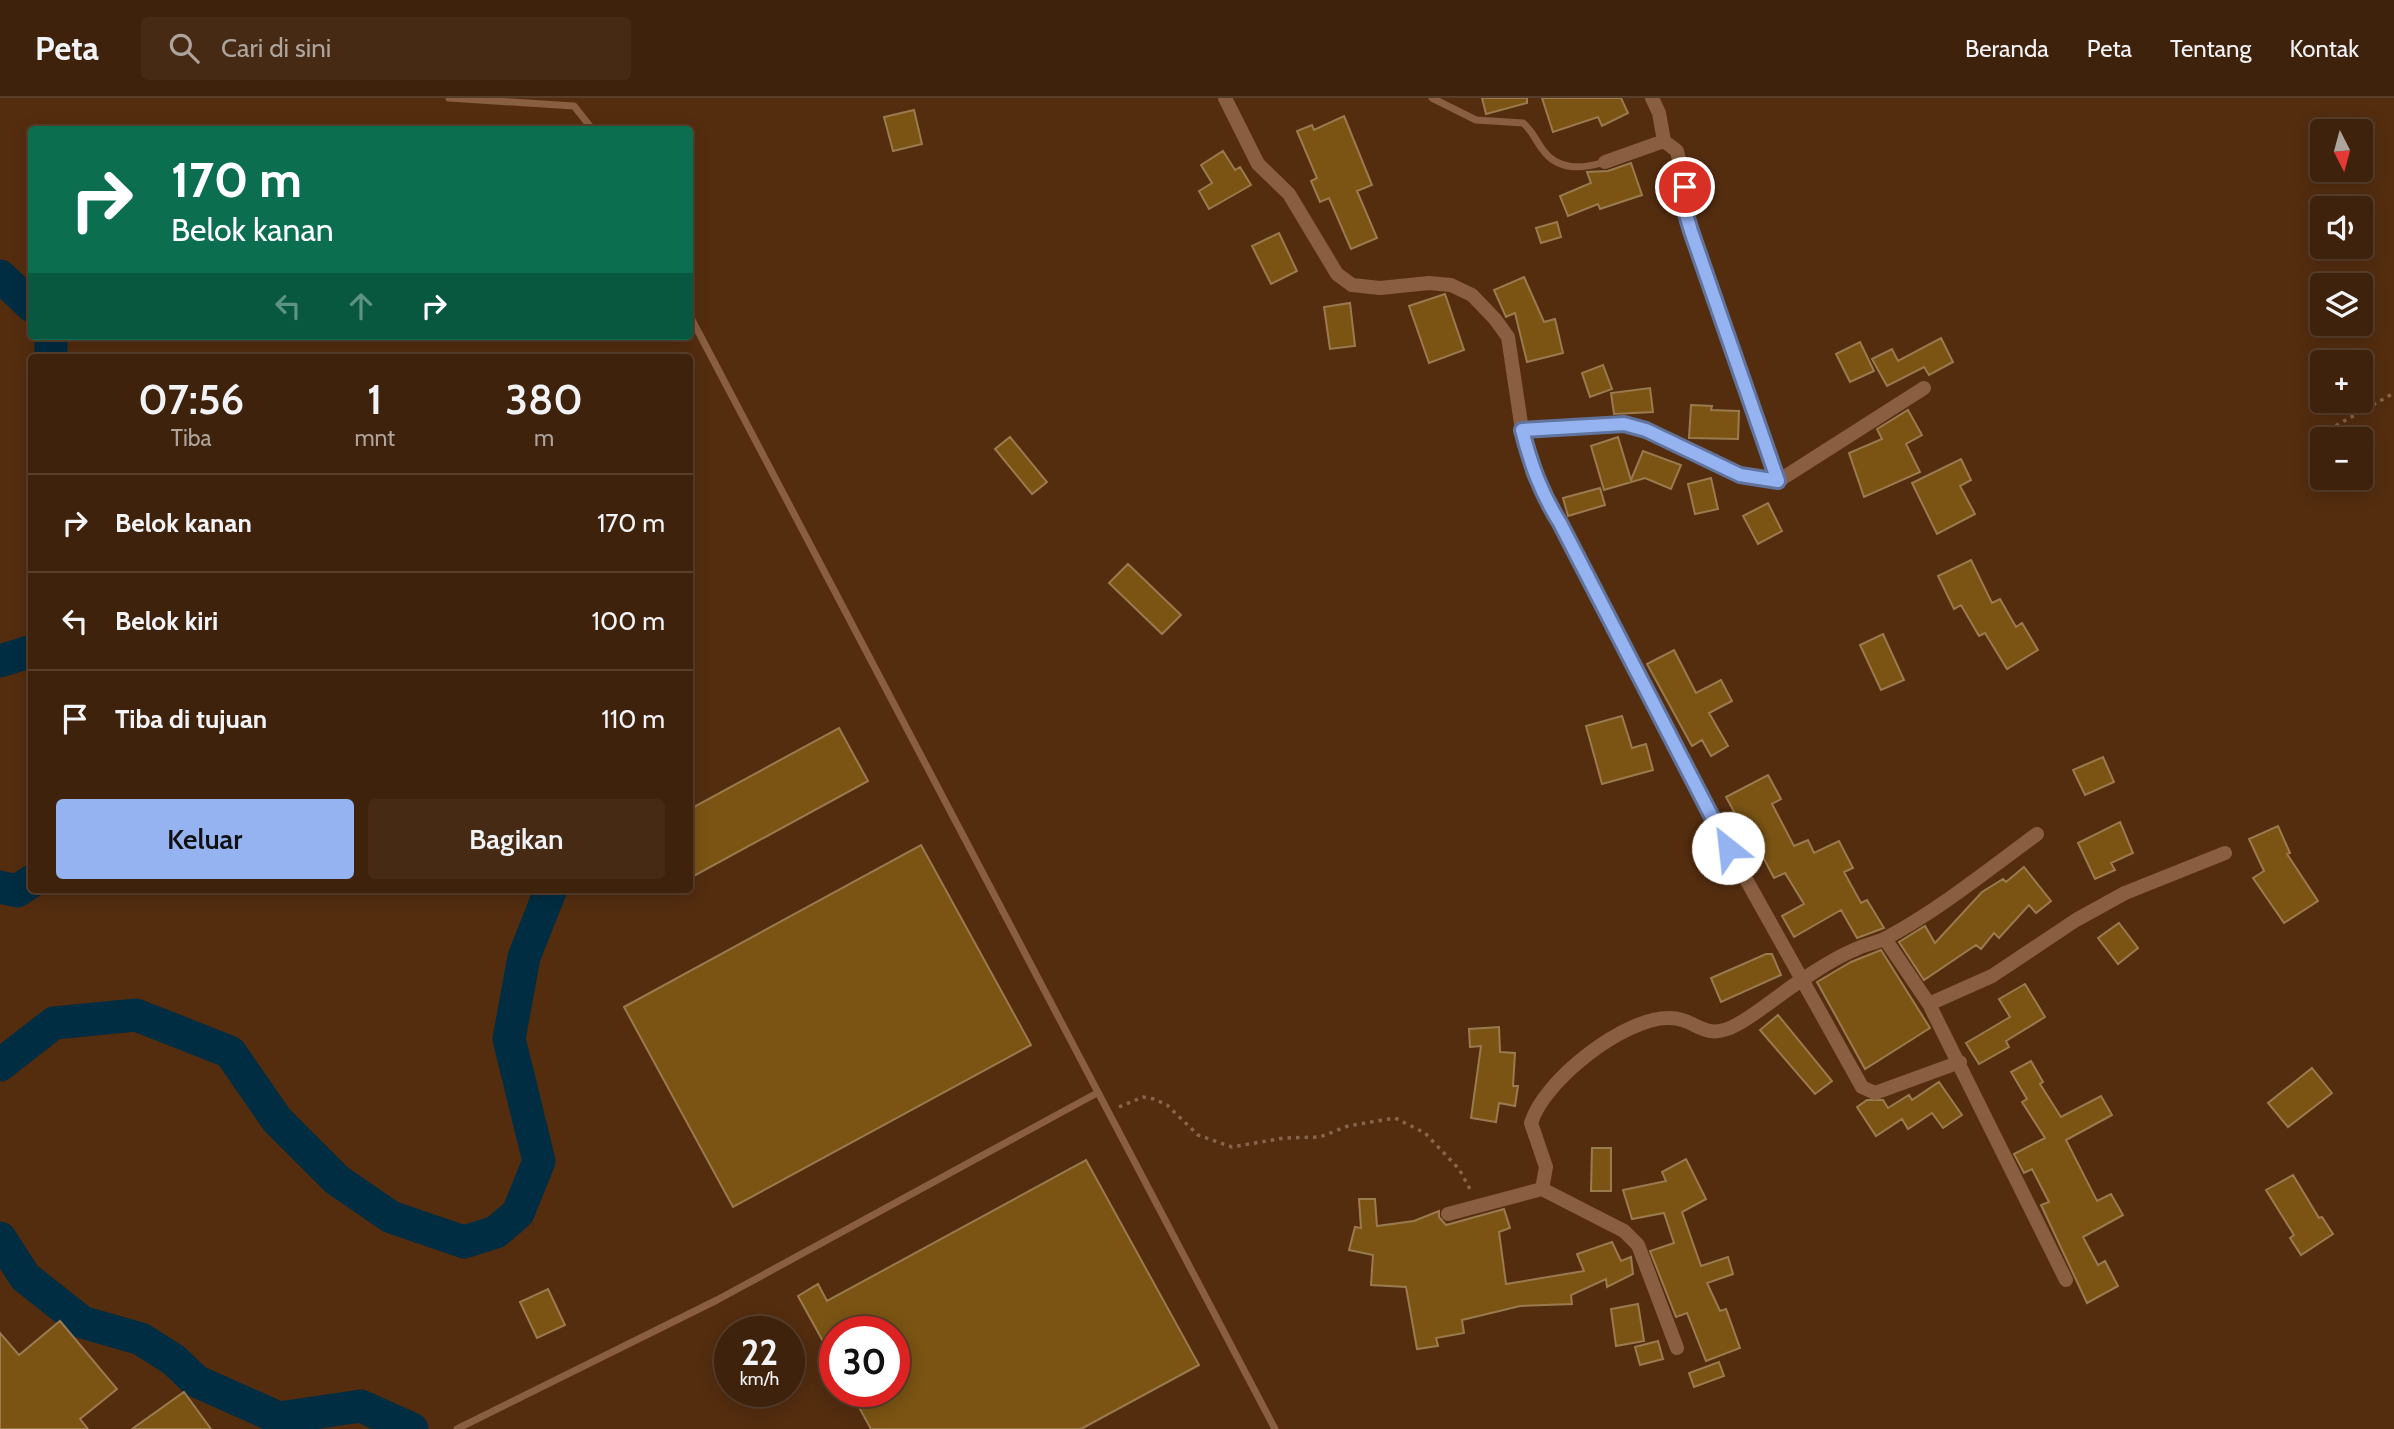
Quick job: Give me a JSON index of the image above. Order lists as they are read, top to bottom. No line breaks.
{"north":"bottom","page":{"header":"Peta","search":"Cari di sini","nav":["Beranda","Peta","Tentang","Kontak"],"map_buttons":["+","−"],"turn":["170 m","Belok kanan"],"eta":["07:56","Tiba","1","mnt","380","m"],"list":[{"name":"Belok kanan","value":"170 m"},{"name":"Belok kiri","value":"100 m"},{"name":"Tiba di tujuan","value":"110 m"}],"buttons":["Keluar","Bagikan"],"speed":"22 km/h","limit":"30"}}
